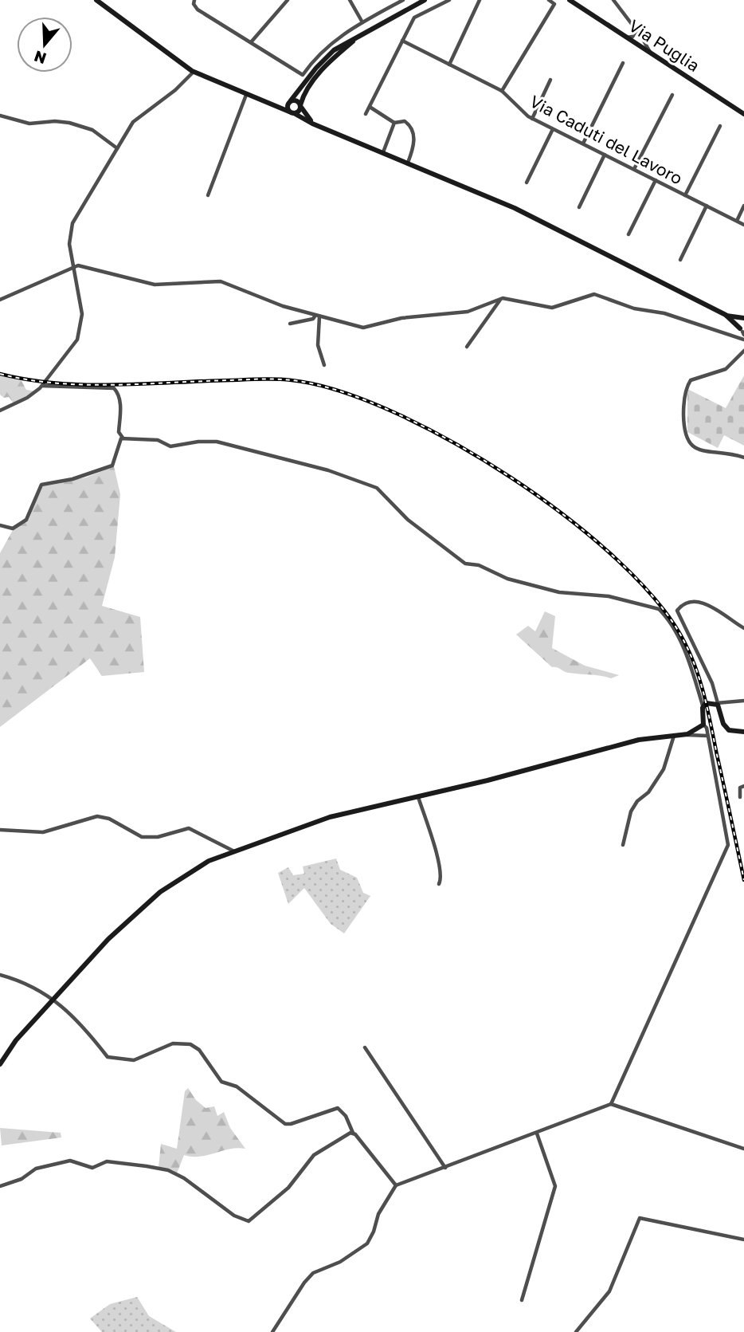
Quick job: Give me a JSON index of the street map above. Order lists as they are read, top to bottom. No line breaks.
{"streets":{"main road":["Via Puglia"],"street":["Via Caduti del Lavoro"]},"north":"bottom"}
